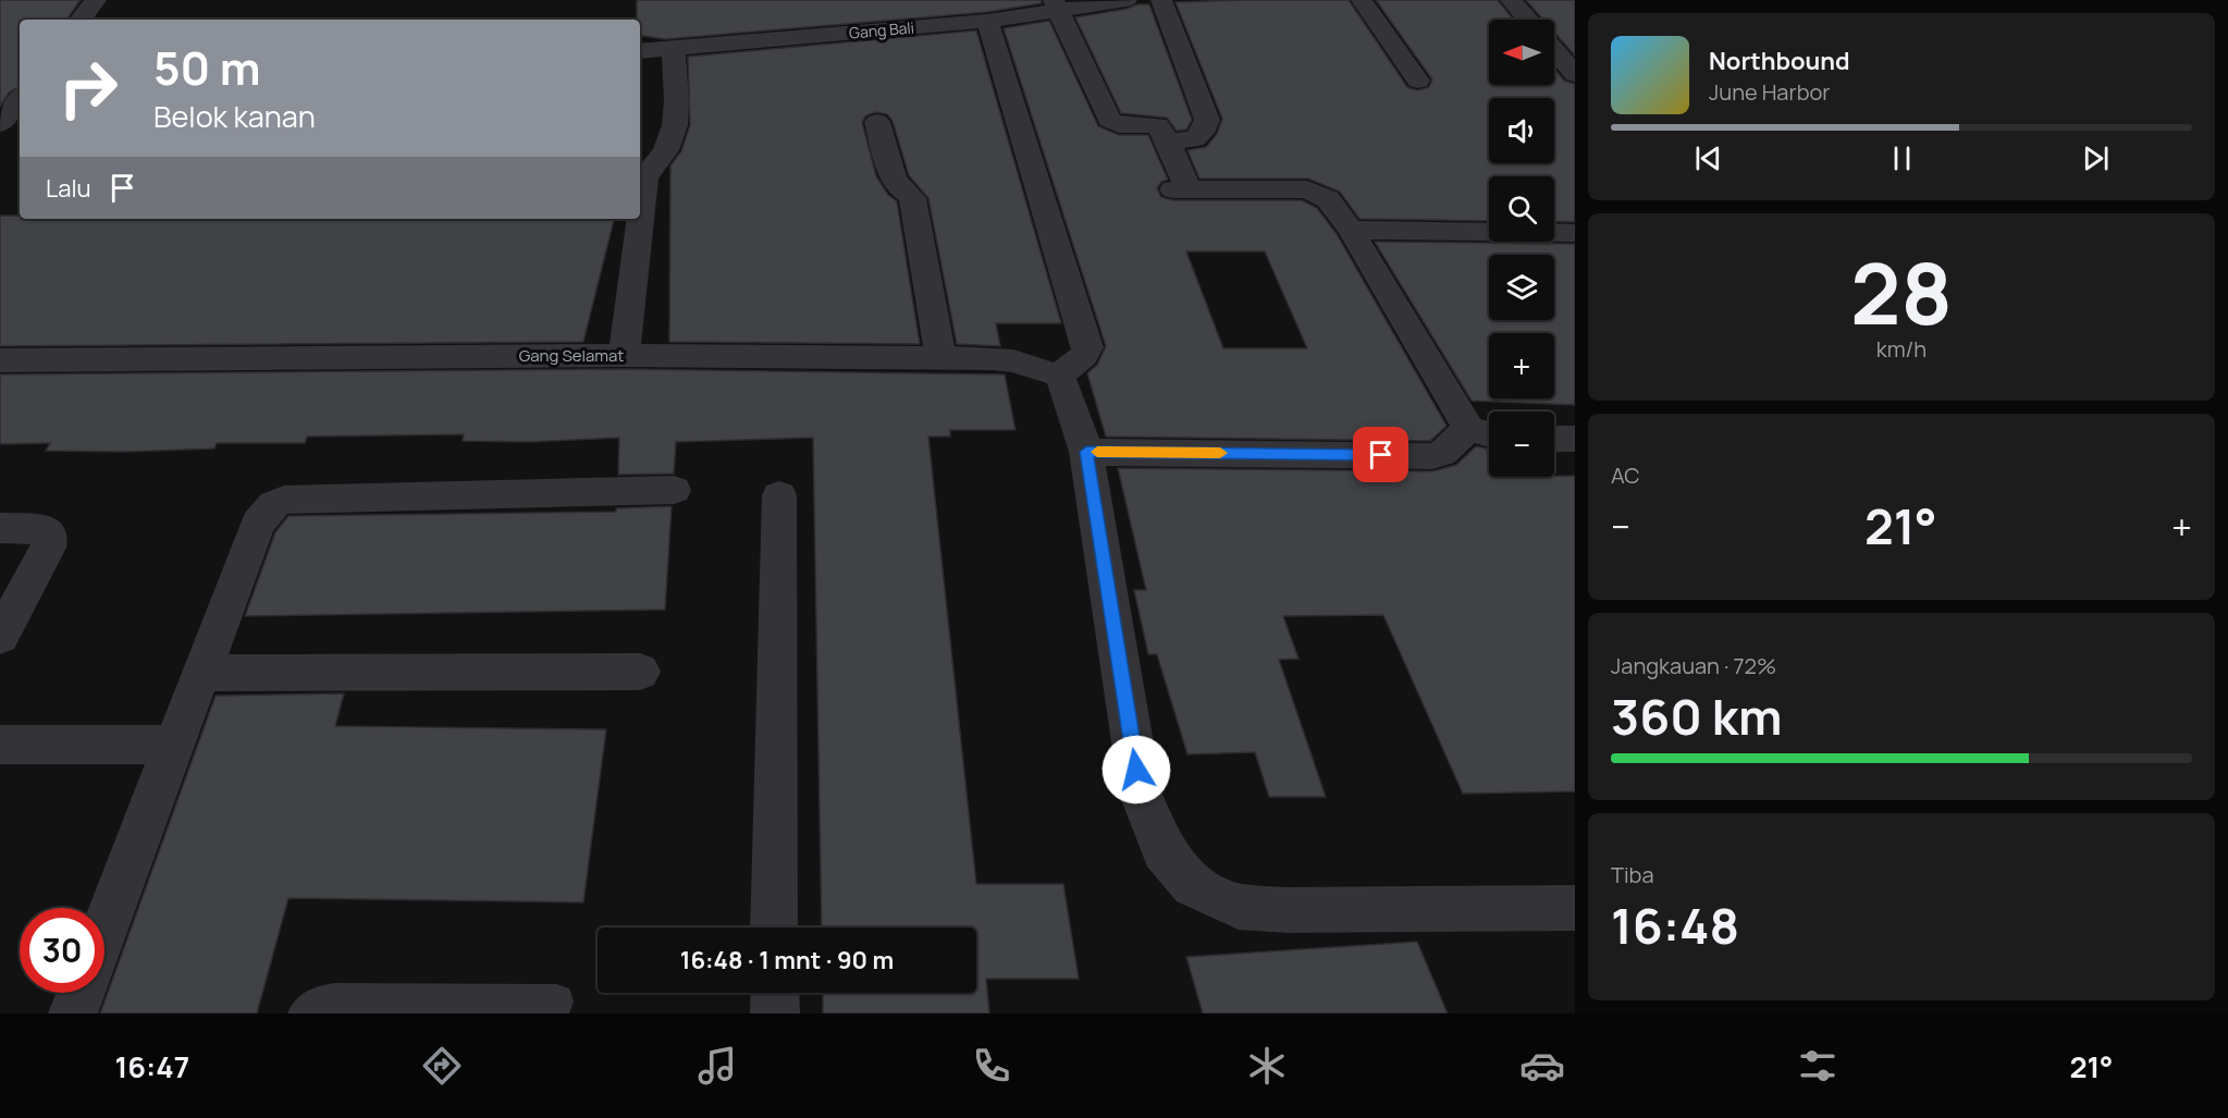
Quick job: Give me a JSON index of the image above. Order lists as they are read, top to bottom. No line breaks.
{"streets":{"street":["Gang Bali","Gang Selamat"]},"north":"left","page":{"map_buttons":["+","−"],"turn":["50 m","Belok kanan"],"song":["Northbound","June Harbor"],"then":"Lalu","tile":[["28","km/h"],"AC",["Jangkauan · 72%","360 km"],["Tiba","16:48"]],"heat":["−","21°","+"],"limit":"30","trip":"16:48 · 1 mnt · 90 m","tabs":["16:47","21°"]}}
